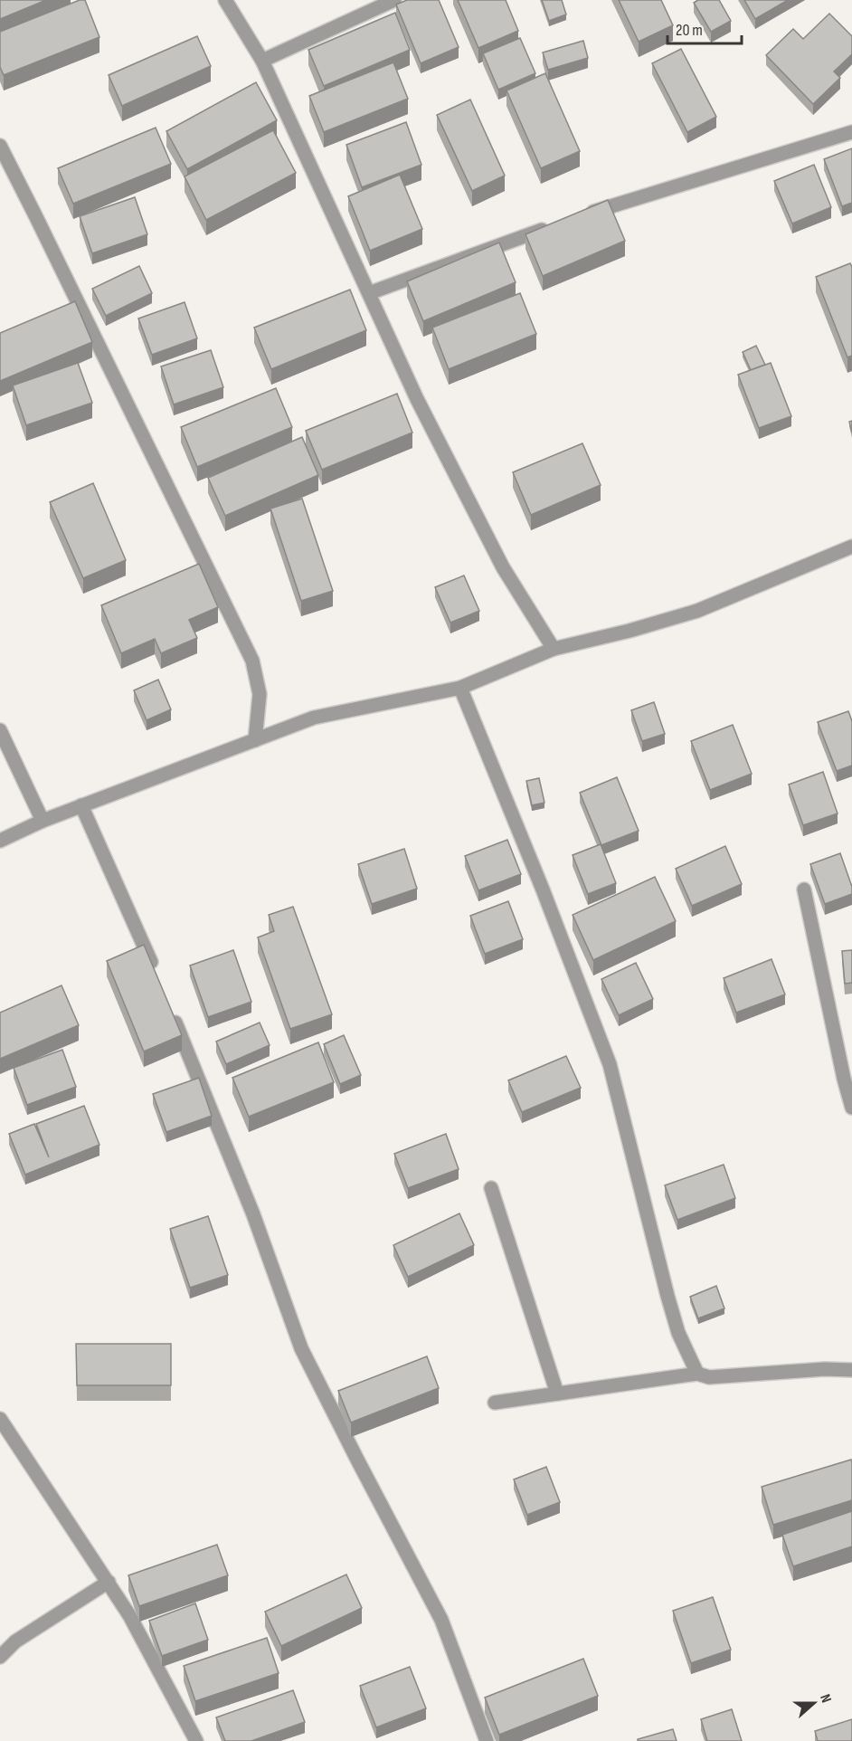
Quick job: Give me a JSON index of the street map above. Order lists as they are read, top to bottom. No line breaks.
{"scale_bar":"20 m","north":"right"}
